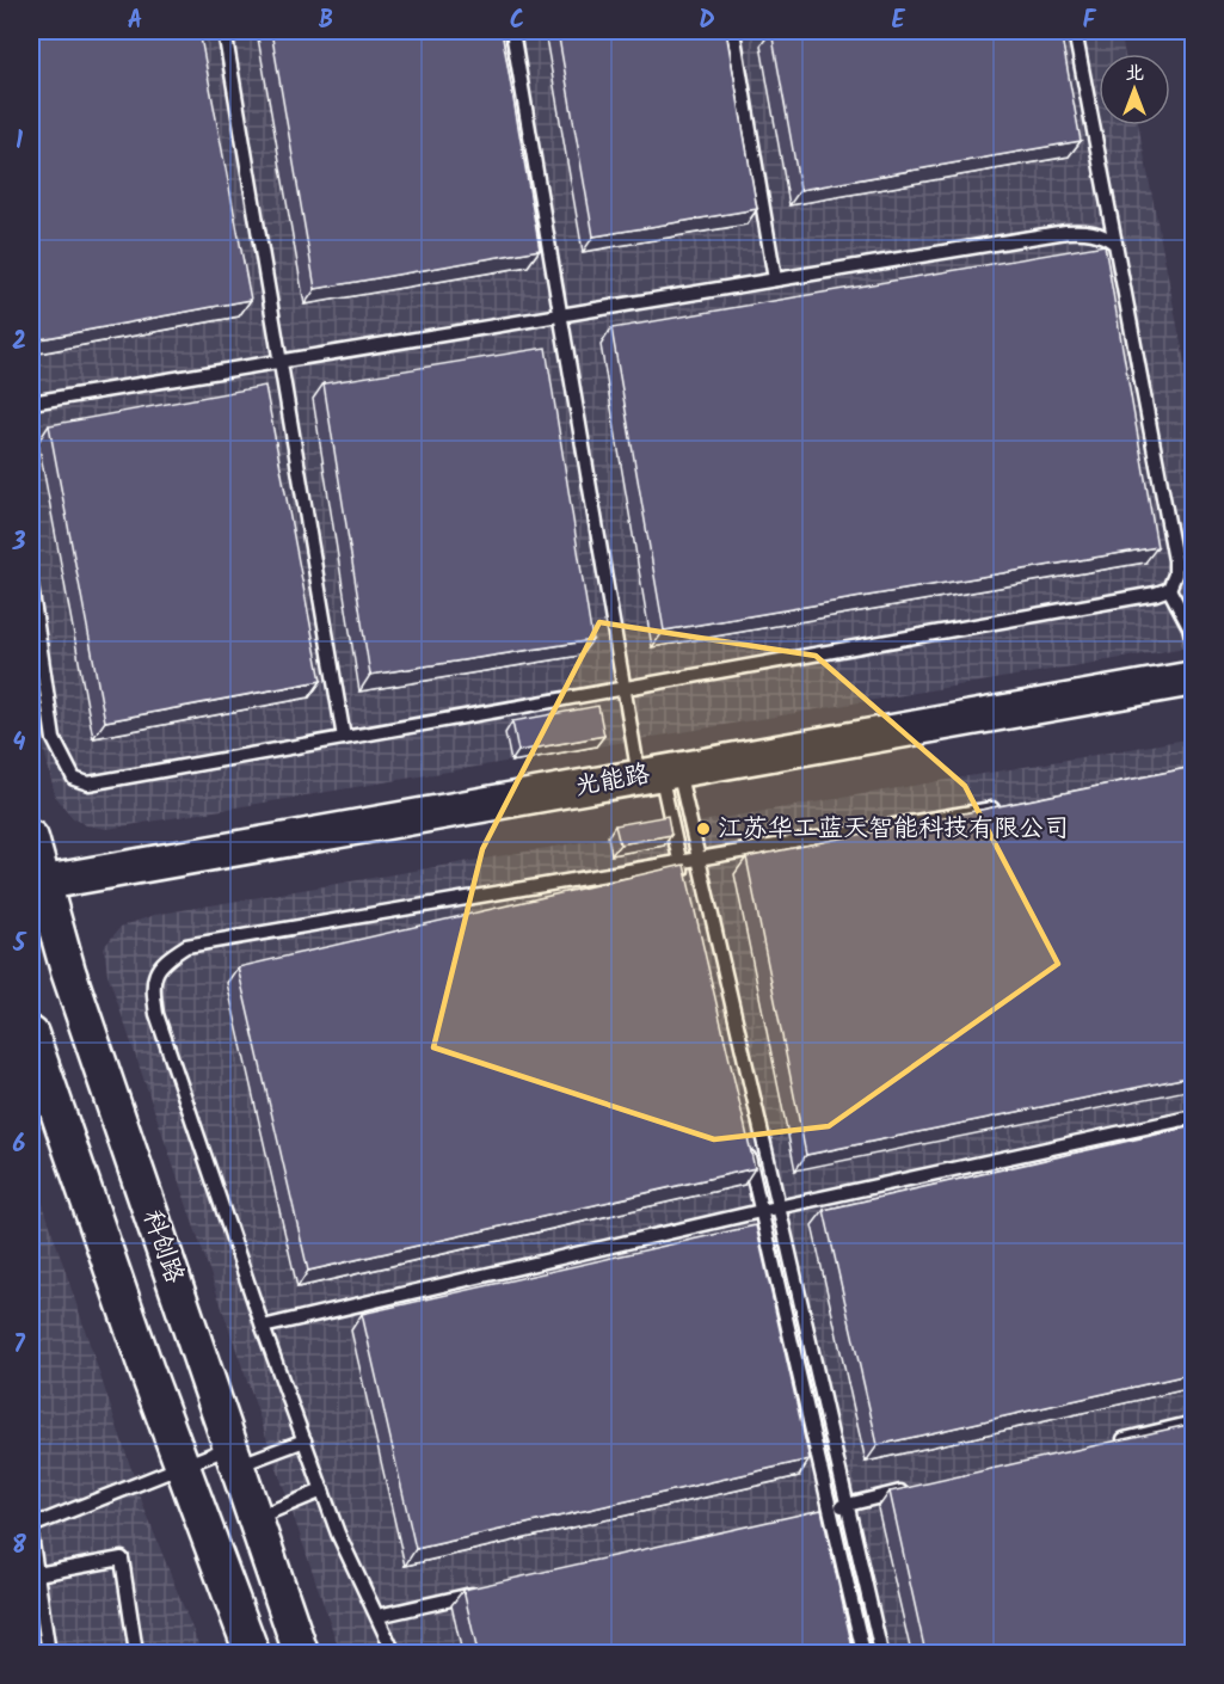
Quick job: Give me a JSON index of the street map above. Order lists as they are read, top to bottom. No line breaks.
{"streets":{"street":["光能路","科创路"]},"crossings":[["光能路","科创路"]],"places":["江苏华工蓝天智能科技有限公司"],"north":"top","grid":{"columns":["A","B","C","D","E","F"],"rows":["1","2","3","4","5","6","7","8"]}}
